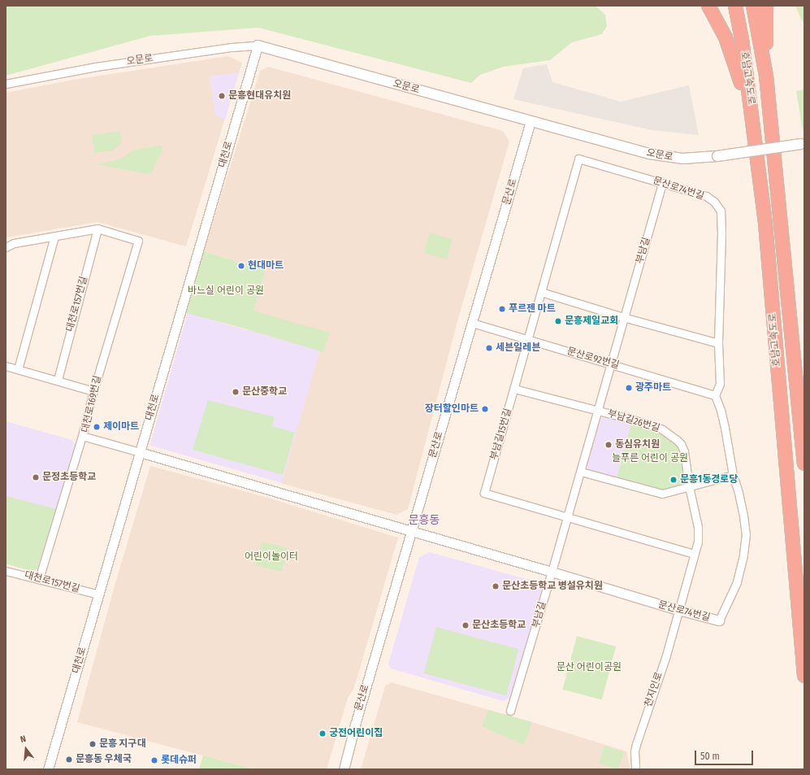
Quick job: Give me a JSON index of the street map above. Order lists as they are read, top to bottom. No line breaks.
{"streets":{"highway":["호남고속도로"],"main road":["오문로"],"street":["대천로","문산로74번길","문산로","부남길","대천로157번길","문산로92번길","대천로169번길","부남길26번길","부남길15번길","천지인로"]},"crossings":[["오문로","대천로"],["오문로","문산로"],["대천로","문산로74번길"],["대천로","대천로157번길"],["대천로","대천로169번길"],["문산로74번길","문산로"],["문산로74번길","부남길"],["문산로74번길","문산로92번길"],["문산로74번길","대천로169번길"],["문산로74번길","부남길26번길"],["문산로74번길","부남길15번길"],["문산로74번길","천지인로"],["문산로","문산로92번길"],["부남길","문산로92번길"],["부남길","부남길26번길"],["부남길","부남길15번길"],["대천로157번길","대천로169번길"],["문산로92번길","부남길15번길"],["부남길26번길","천지인로"]],"districts":["문흥동"],"parks":["바느실 어린이 공원","늘푸른 어린이 공원","어린이놀이터","문산 어린이공원"],"places":["문흥현대유치원","현대마트","푸르젠 마트","문흥제일교회","세븐일레븐","광주마트","문산중학교","장터할인마트","제이마트","동심유치원","문정초등학교","문흥1동경로당","문산초등학교 병설유치원","문산초등학교","궁전어린이집","문흥 지구대","문흥동 우체국","롯데슈퍼"],"scale_bar":"50 m","north":"top"}
